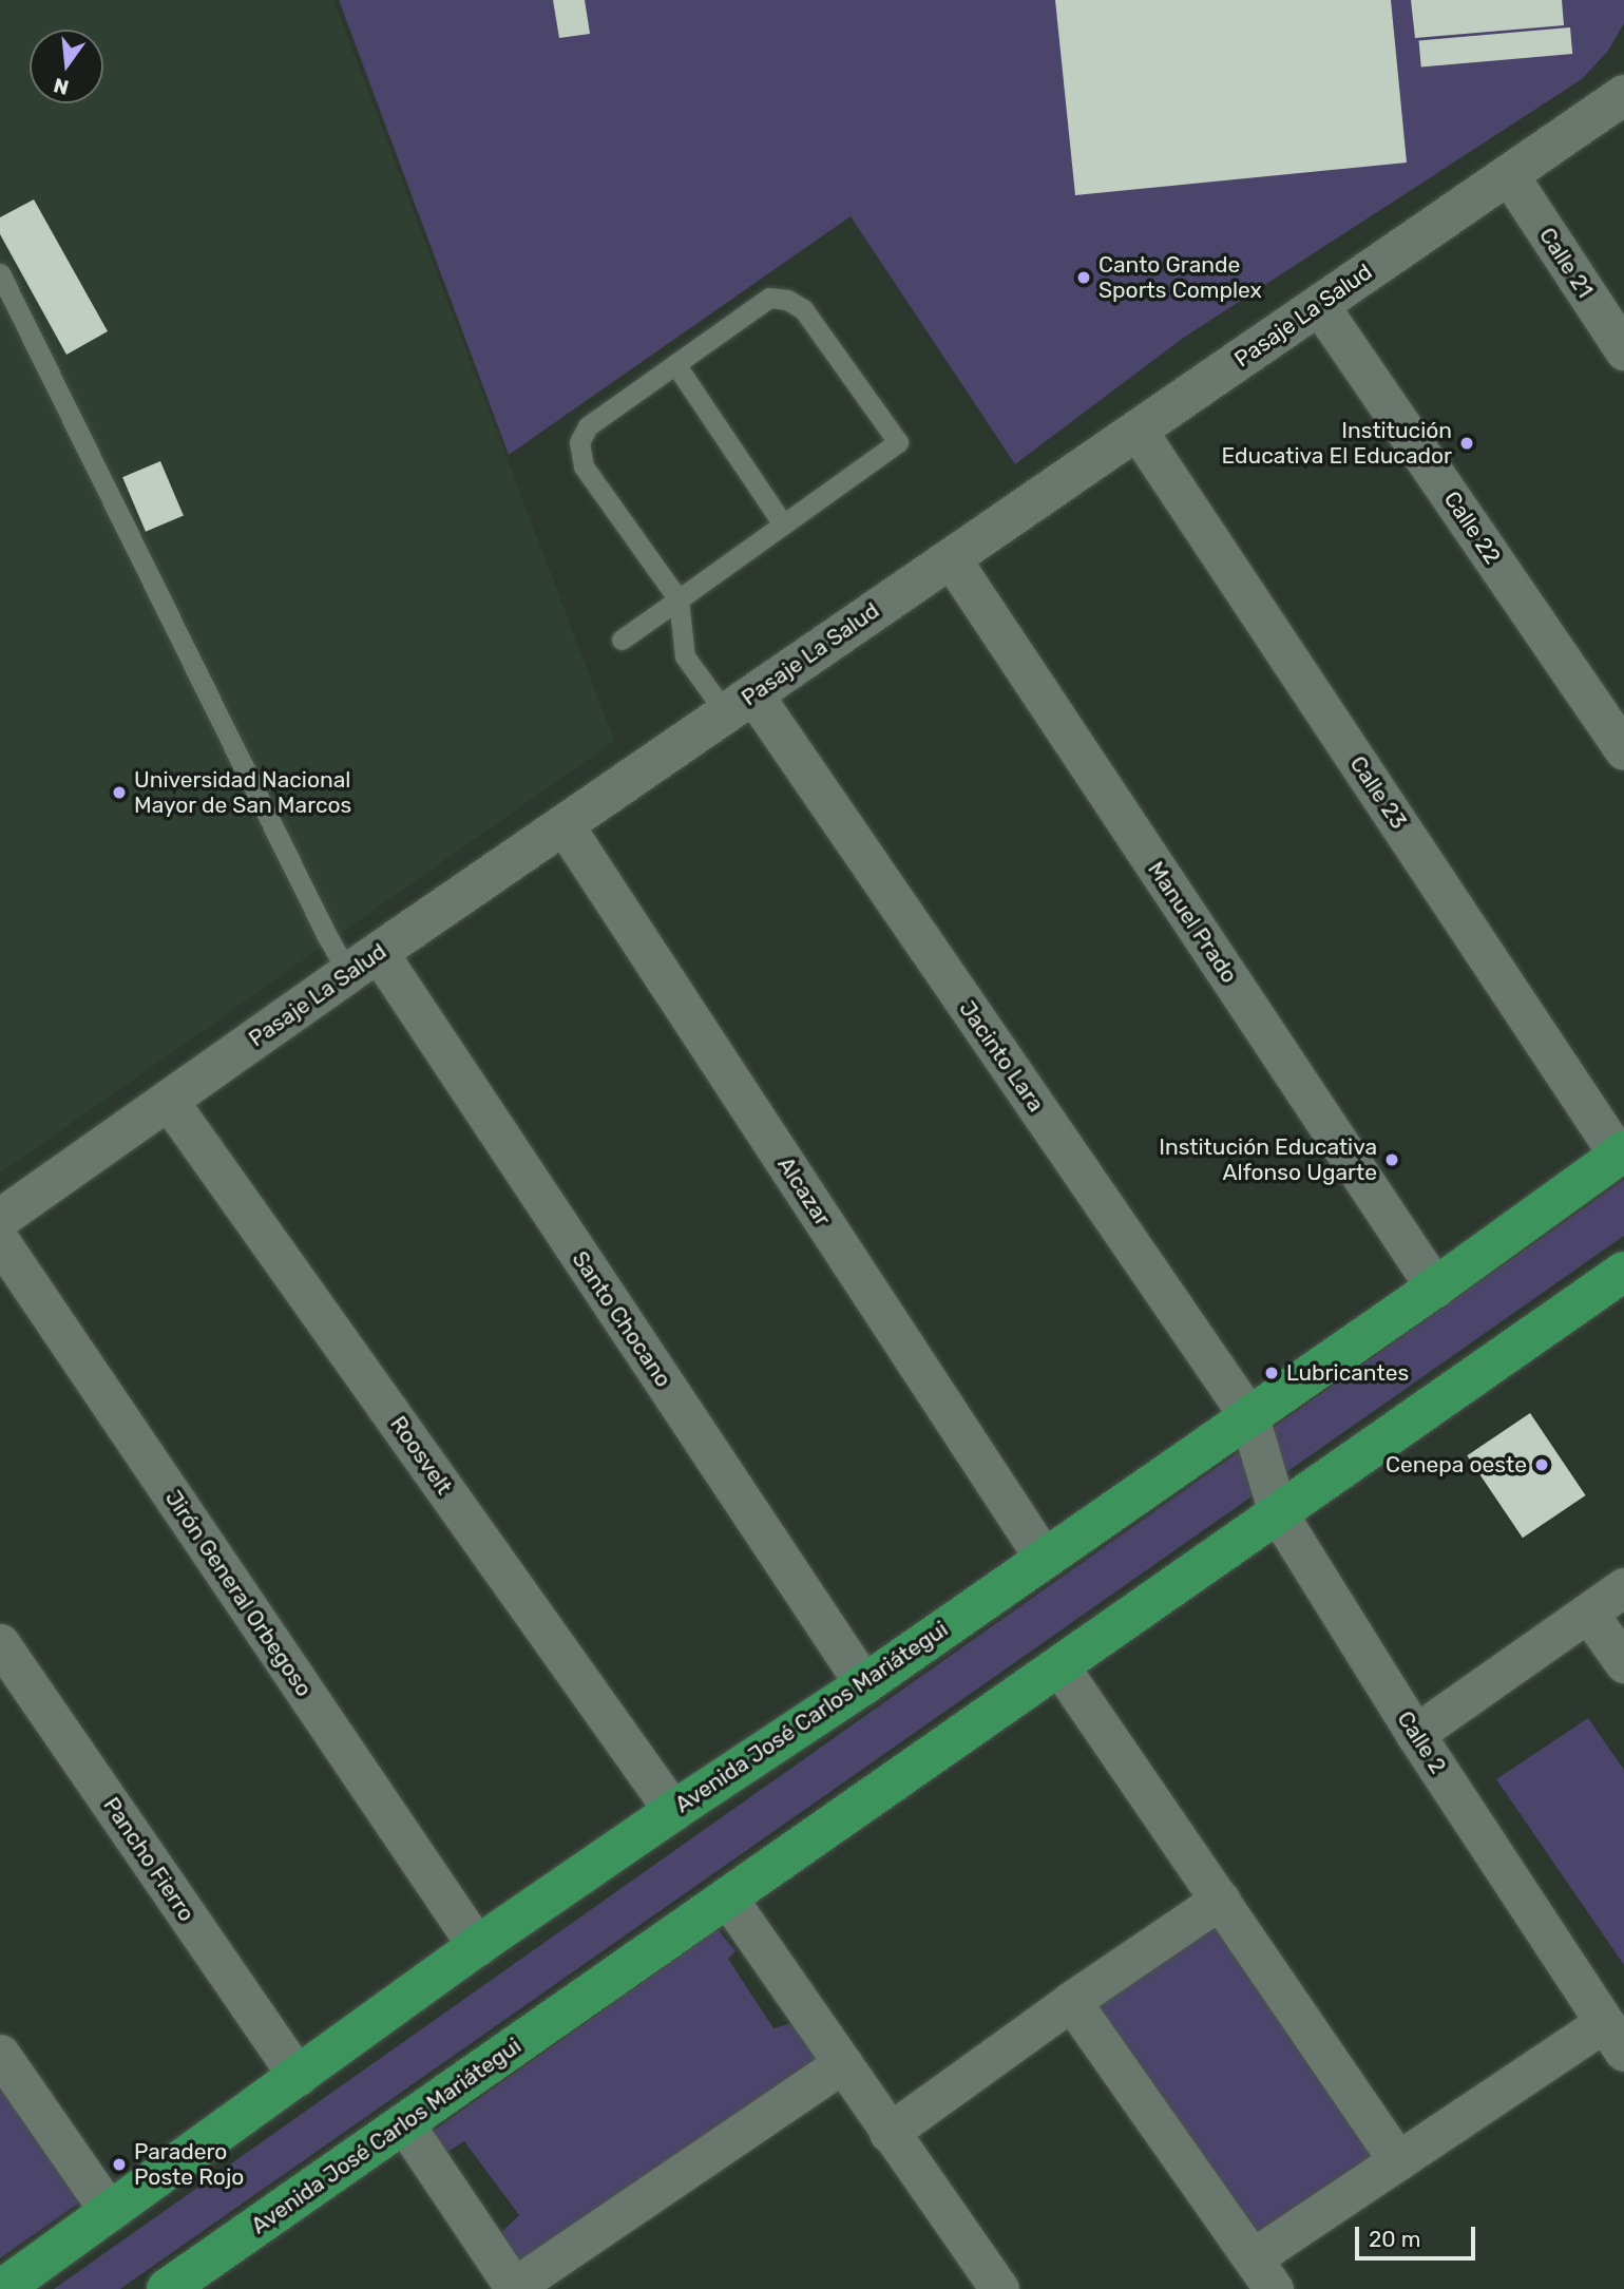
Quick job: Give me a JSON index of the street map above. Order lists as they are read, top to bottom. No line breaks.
{"streets":{"main road":["Avenida José Carlos Mariátegui"],"street":["Calle 21","Pasaje La Salud","Calle 22","Calle 23","Manuel Prado","Jacinto Lara","Alcazar","Santo Chocano","Roosvelt","Jirón General Orbegoso","Calle 2","Pancho Fierro"]},"crossings":[["Calle 21","Pasaje La Salud"],["Pasaje La Salud","Calle 22"],["Pasaje La Salud","Calle 23"],["Pasaje La Salud","Manuel Prado"],["Pasaje La Salud","Jacinto Lara"],["Pasaje La Salud","Alcazar"],["Pasaje La Salud","Santo Chocano"],["Pasaje La Salud","Roosvelt"],["Calle 23","Avenida José Carlos Mariátegui"],["Manuel Prado","Avenida José Carlos Mariátegui"],["Jacinto Lara","Avenida José Carlos Mariátegui"],["Jacinto Lara","Calle 2"],["Alcazar","Avenida José Carlos Mariátegui"],["Santo Chocano","Avenida José Carlos Mariátegui"],["Roosvelt","Avenida José Carlos Mariátegui"],["Jirón General Orbegoso","Avenida José Carlos Mariátegui"],["Avenida José Carlos Mariátegui","Calle 2"],["Avenida José Carlos Mariátegui","Pancho Fierro"]],"places":["Canto Grande Sports Complex","Institución Educativa El Educador","Universidad Nacional Mayor de San Marcos","Institución Educativa Alfonso Ugarte","Lubricantes","Cenepa oeste","Paradero Poste Rojo"],"scale_bar":"20 m","north":"bottom"}
